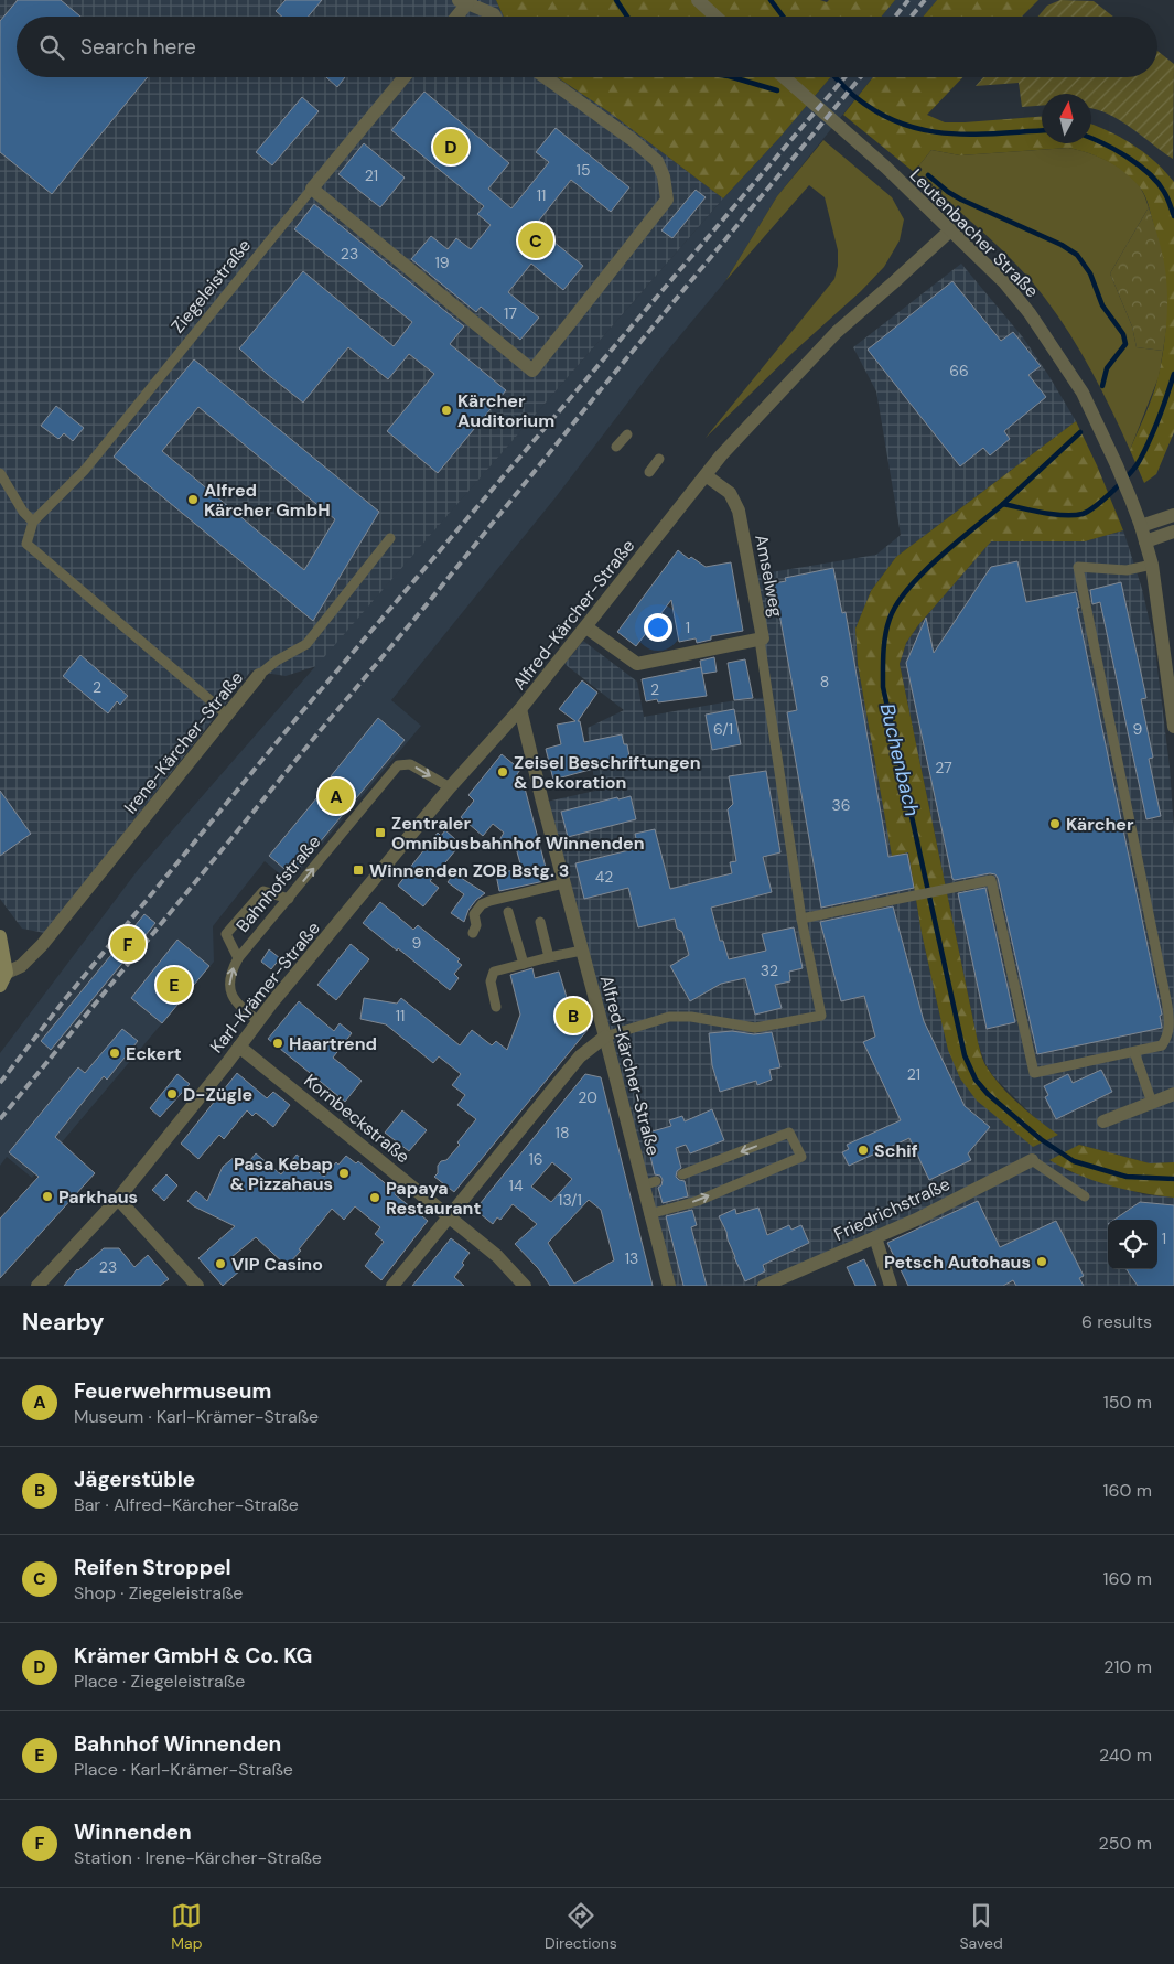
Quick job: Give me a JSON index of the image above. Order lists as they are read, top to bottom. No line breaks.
{"streets":{"street":["Leutenbacher Straße","Ziegeleistraße","Amselweg","Alfred-Kärcher-Straße","Irene-Kärcher-Straße","Karl-Krämer-Straße","Kornbeckstraße","Friedrichstraße"],"lane":["Bahnhofstraße"]},"crossings":[["Leutenbacher Straße","Alfred-Kärcher-Straße"],["Amselweg","Alfred-Kärcher-Straße"],["Alfred-Kärcher-Straße","Karl-Krämer-Straße"],["Bahnhofstraße","Karl-Krämer-Straße"],["Karl-Krämer-Straße","Kornbeckstraße"]],"water":["Buchenbach"],"places":{"other":["Kärcher Auditorium","Alfred Kärcher GmbH","Zeisel Beschriftungen & Dekoration","Kärcher","Haartrend","Eckert","D-Zügle","Schif","Pasa Kebap & Pizzahaus","Parkhaus","Papaya Restaurant","Petsch Autohaus","VIP Casino"],"transit":["Zentraler Omnibusbahnhof Winnenden","Winnenden ZOB Bstg. 3"]},"house_numbers":["15","21","11","23","19","17","66","1","8","2","2","6/1","9","27","36","42","9","32","11","21","20","18","16","14","13/1","1","13","23"],"north":"top","page":{"search":"Search here","pins":["D","C","A","F","E","B"],"heading":["Nearby","6 results"],"list":[{"mark":"A","name":"Feuerwehrmuseum","note":"Museum · Karl-Krämer-Straße","value":"150 m"},{"mark":"B","name":"Jägerstüble","note":"Bar · Alfred-Kärcher-Straße","value":"160 m"},{"mark":"C","name":"Reifen Stroppel","note":"Shop · Ziegeleistraße","value":"160 m"},{"mark":"D","name":"Krämer GmbH & Co. KG","note":"Place · Ziegeleistraße","value":"210 m"},{"mark":"E","name":"Bahnhof Winnenden","note":"Place · Karl-Krämer-Straße","value":"240 m"},{"mark":"F","name":"Winnenden","note":"Station · Irene-Kärcher-Straße","value":"250 m"}],"nav":["Map","Directions","Saved"]}}
